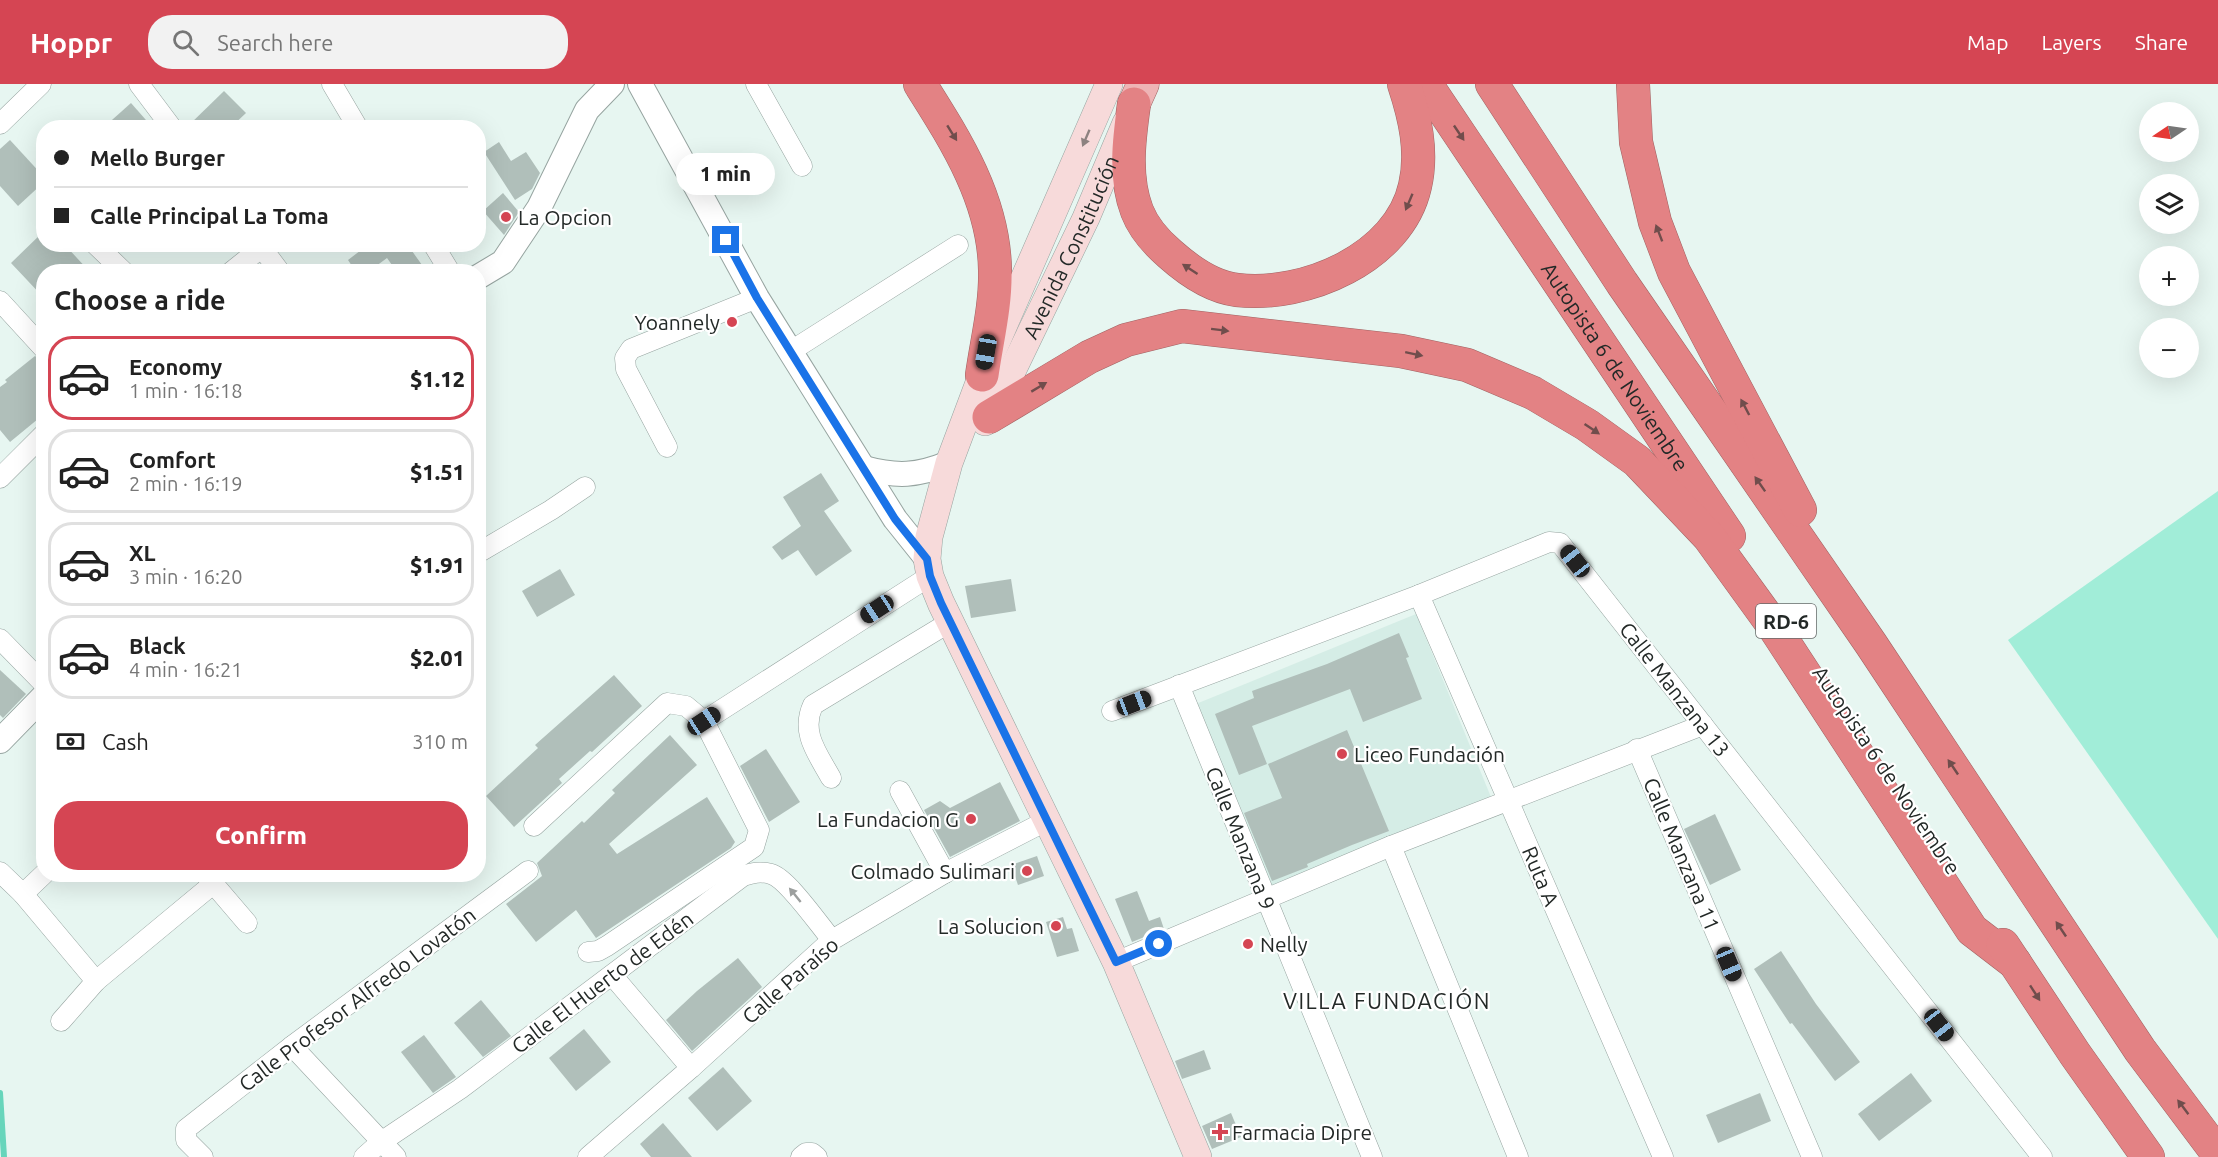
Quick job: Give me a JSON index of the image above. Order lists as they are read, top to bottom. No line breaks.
{"streets":{"highway":["Autopista 6 de Noviembre","RD-6"],"main road":["Avenida Constitución"],"street":["Calle Manzana 13","Calle Manzana 9","Calle Manzana 11","Ruta A","Calle Paraíso","Calle El Huerto de Edén","Calle Profesor Alfredo Lovatón"]},"crossings":[["Avenida Constitución","Calle Paraíso"],["Calle Manzana 13","Calle Manzana 9"],["Calle Manzana 13","Ruta A"],["Calle Paraíso","Calle El Huerto de Edén"]],"districts":["VILLA FUNDACIÓN"],"places":{"other":["La Opcion","Yoannely","Liceo Fundación","La Fundacion G","Colmado Sulimari","La Solucion","Nelly"],"health":["Farmacia Dipre"]},"north":"left","page":{"header":"Hoppr","search":"Search here","nav":["Map","Layers","Share"],"map_buttons":["+","−"],"banner":["Mello Burger","Calle Principal La Toma"],"bubble":"1 min","heading":"Choose a ride","list":[{"name":"Economy","note":"1 min · 16:18","value":"$1.12"},{"name":"Comfort","note":"2 min · 16:19","value":"$1.51"},{"name":"XL","note":"3 min · 16:20","value":"$1.91"},{"name":"Black","note":"4 min · 16:21","value":"$2.01"}],"pay":["Cash","310 m"],"buttons":"Confirm"}}
